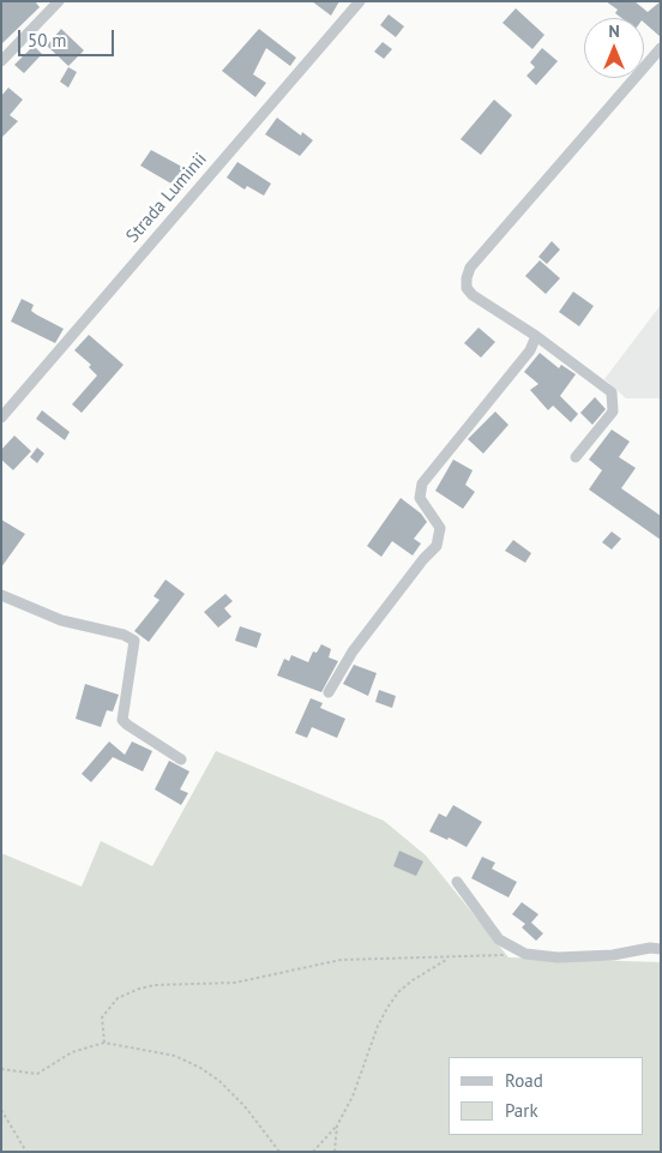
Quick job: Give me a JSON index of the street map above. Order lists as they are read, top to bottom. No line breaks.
{"streets":{"street":["Strada Luminii"]},"legend":["Road","Park"],"scale_bar":"50 m","north":"top"}
